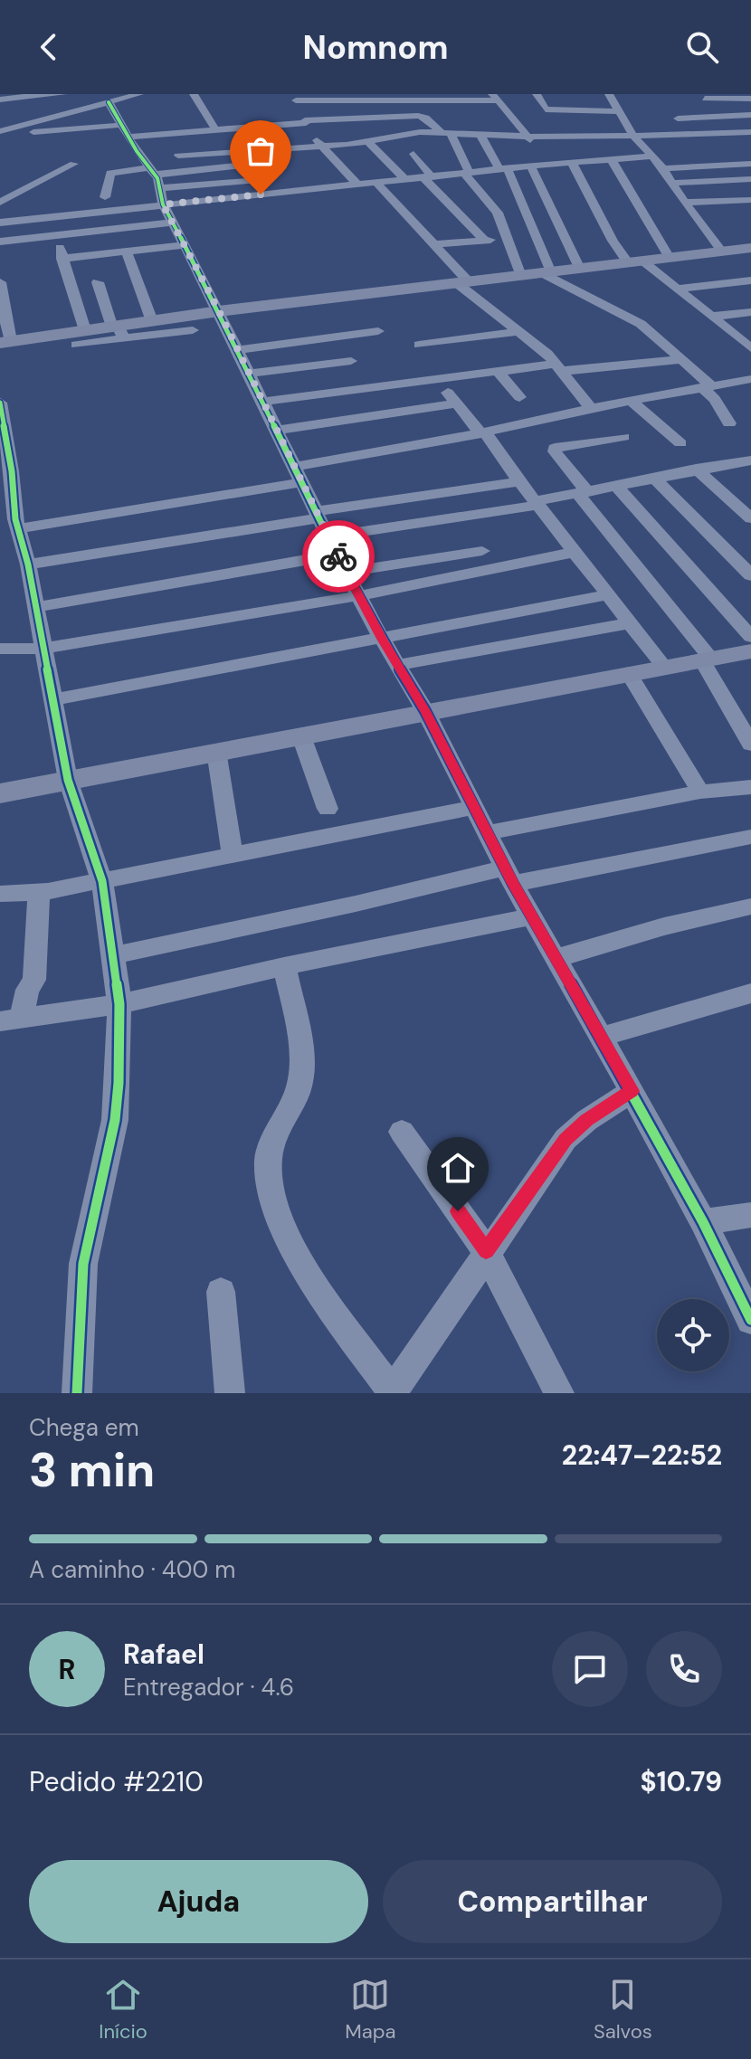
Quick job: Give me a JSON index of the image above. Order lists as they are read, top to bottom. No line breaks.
{"page":{"header":"Nomnom","heading":["3 min","Chega em","22:47–22:52"],"panel":["Rafael","Entregador · 4.6","Pedido #2210","$10.79"],"bar":"A caminho · 400 m","round":"R","buttons":["Ajuda","Compartilhar"],"tabs":["Início","Mapa","Salvos"]}}
